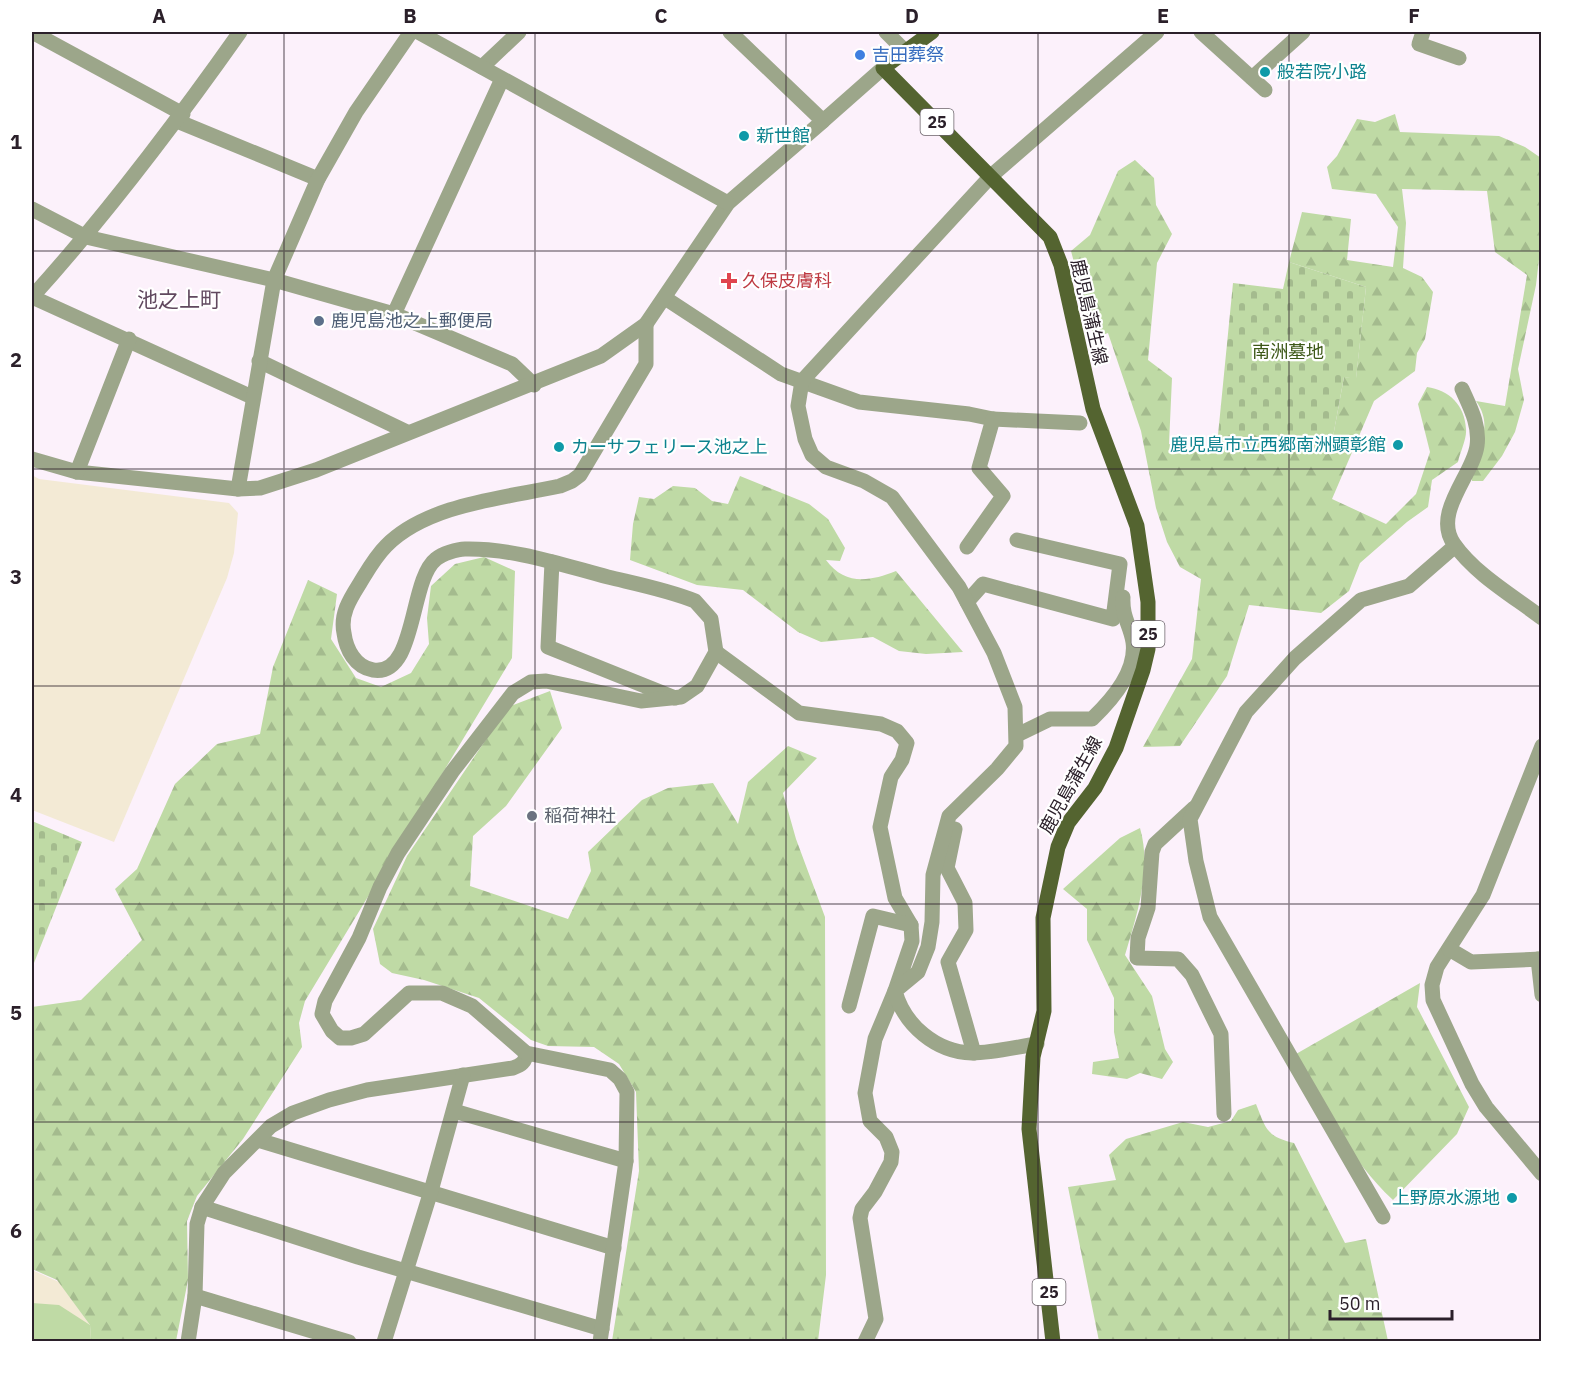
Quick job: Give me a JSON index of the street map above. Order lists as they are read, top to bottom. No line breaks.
{"streets":{"main road":["25","鹿児島蒲生線"]},"districts":["池之上町"],"parks":["南洲墓地"],"places":{"other":["吉田葬祭","般若院小路","新世館","鹿児島池之上郵便局","鹿児島市立西郷南洲顕彰館","カーサフェリース池之上","稲荷神社","上野原水源地"],"health":["久保皮膚科"]},"scale_bar":"50 m","grid":{"columns":["A","B","C","D","E","F"],"rows":["1","2","3","4","5","6"]}}
